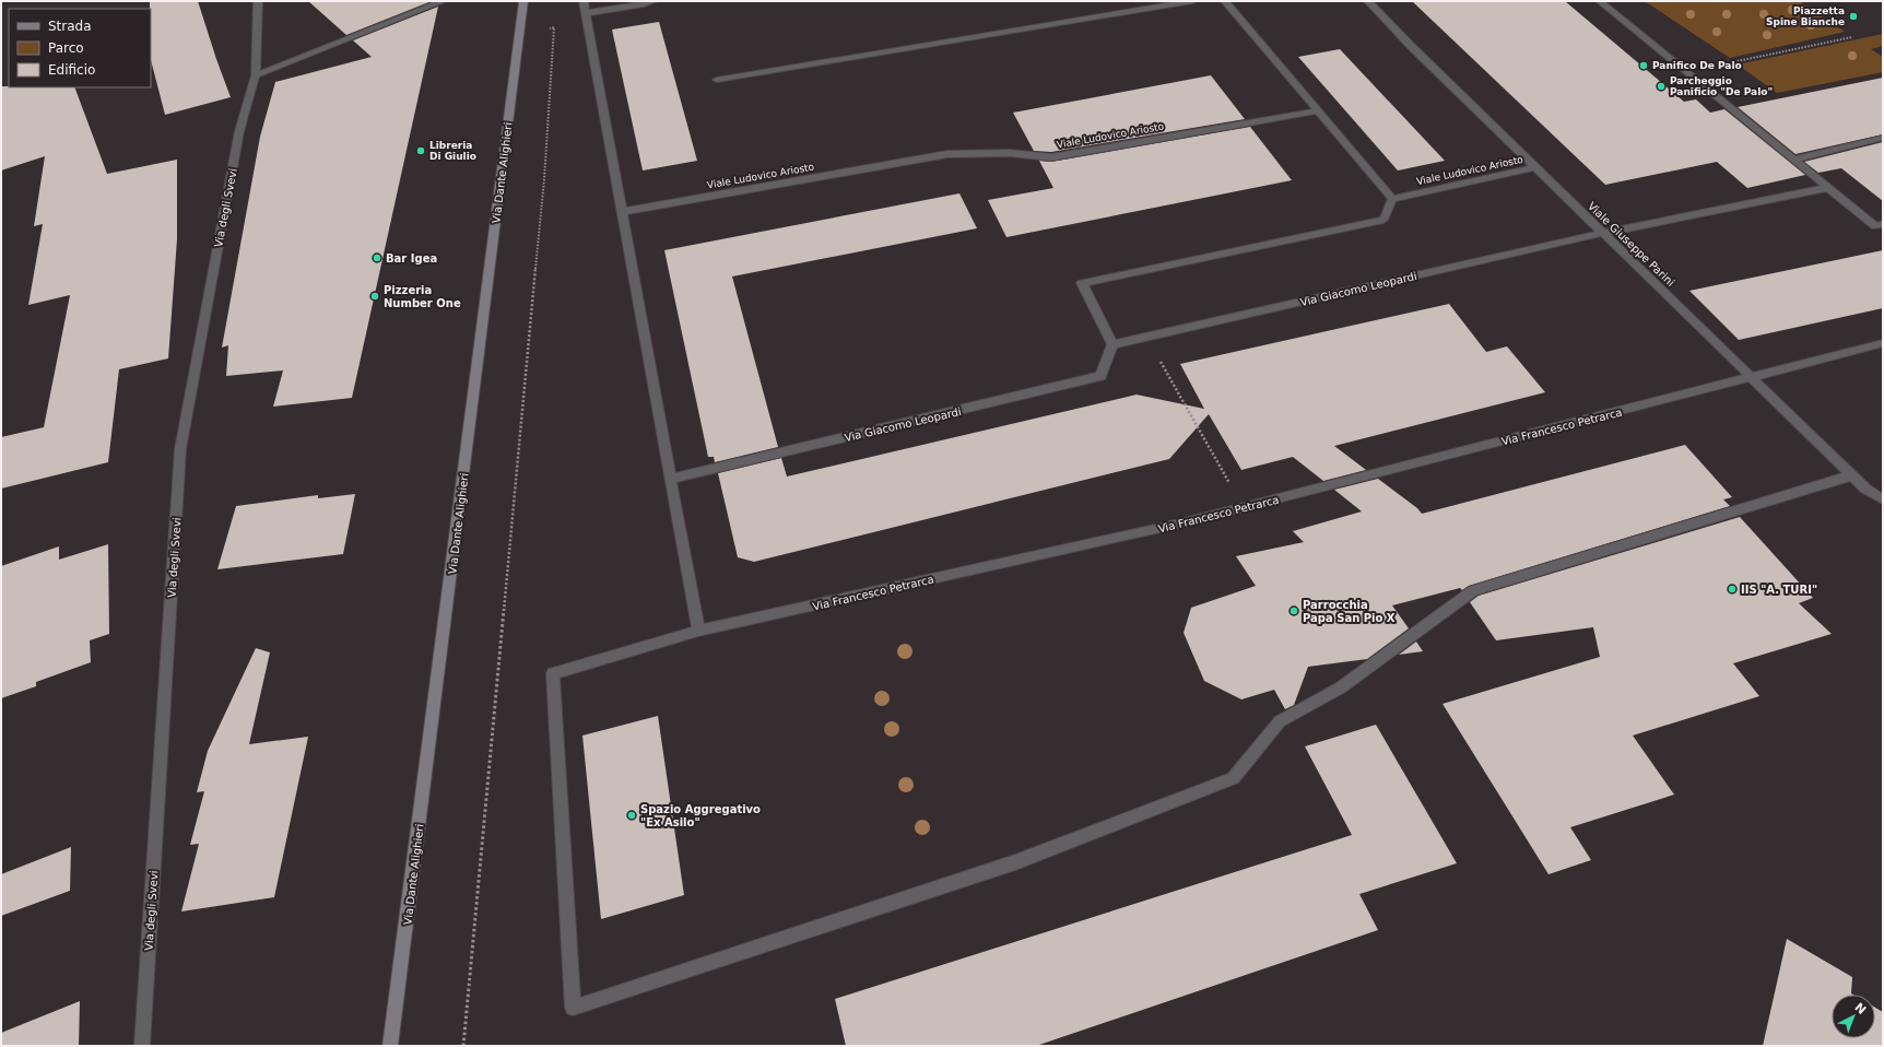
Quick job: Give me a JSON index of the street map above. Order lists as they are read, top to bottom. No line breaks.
{"streets":{"main road":["Via Dante Alighieri"],"street":["Viale Ludovico Ariosto","Via degli Svevi","Viale Giuseppe Parini","Via Giacomo Leopardi","Via Francesco Petrarca"]},"crossings":[["Viale Ludovico Ariosto","Viale Giuseppe Parini"],["Viale Giuseppe Parini","Via Giacomo Leopardi"],["Viale Giuseppe Parini","Via Francesco Petrarca"]],"places":["Piazzetta Spine Bianche","Panifico De Palo","Parcheggio Panificio \"De Palo\"","Libreria Di Giulio","Bar Igea","Pizzeria Number One","IIS \"A. TURI\"","Parrocchia Papa San Pio X","Spazio Aggregativo \"Ex Asilo\""],"legend":["Strada","Parco","Edificio"],"north":"top right"}
